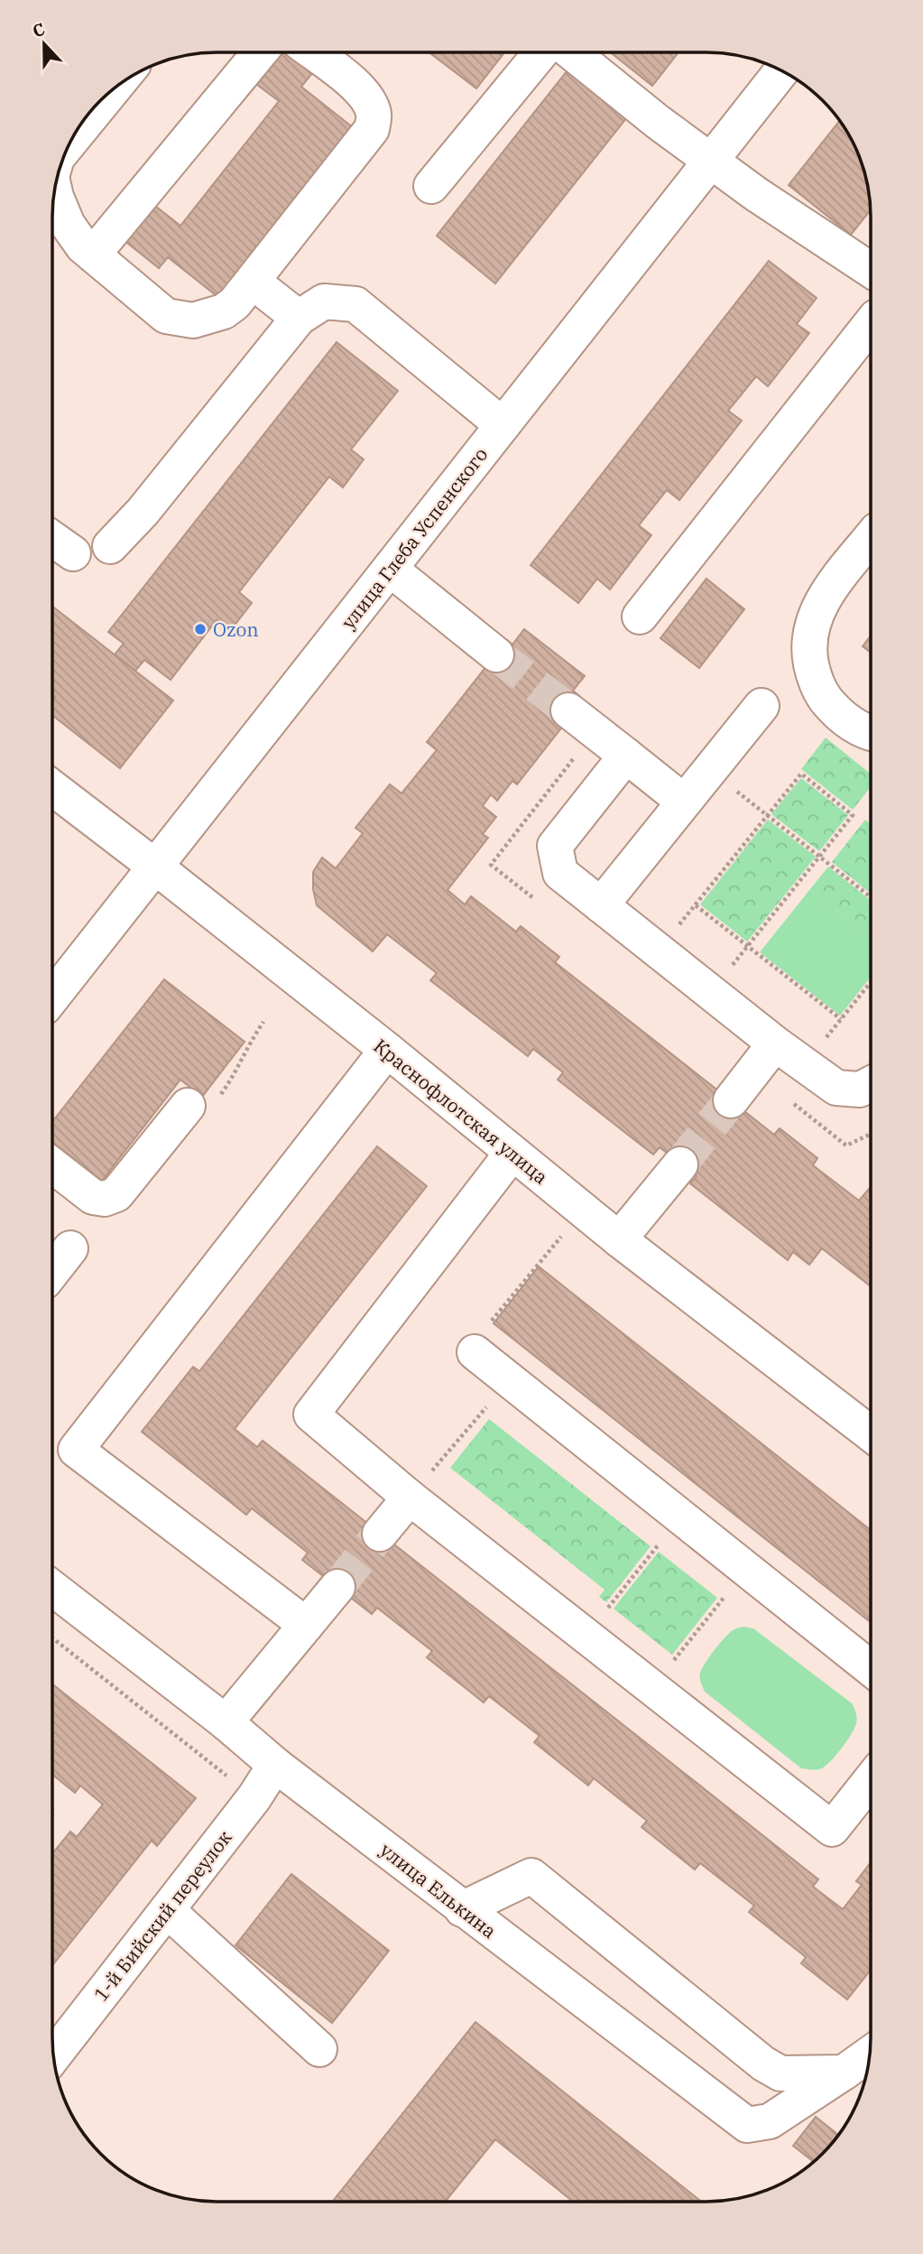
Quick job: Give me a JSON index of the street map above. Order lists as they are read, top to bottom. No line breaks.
{"streets":{"street":["улица Глеба Успенского","Краснофлотская улица","улица Елькина","1-й Бийский переулок"]},"crossings":[["улица Глеба Успенского","Краснофлотская улица"],["улица Елькина","1-й Бийский переулок"]],"places":["Ozon"],"north":"top"}
